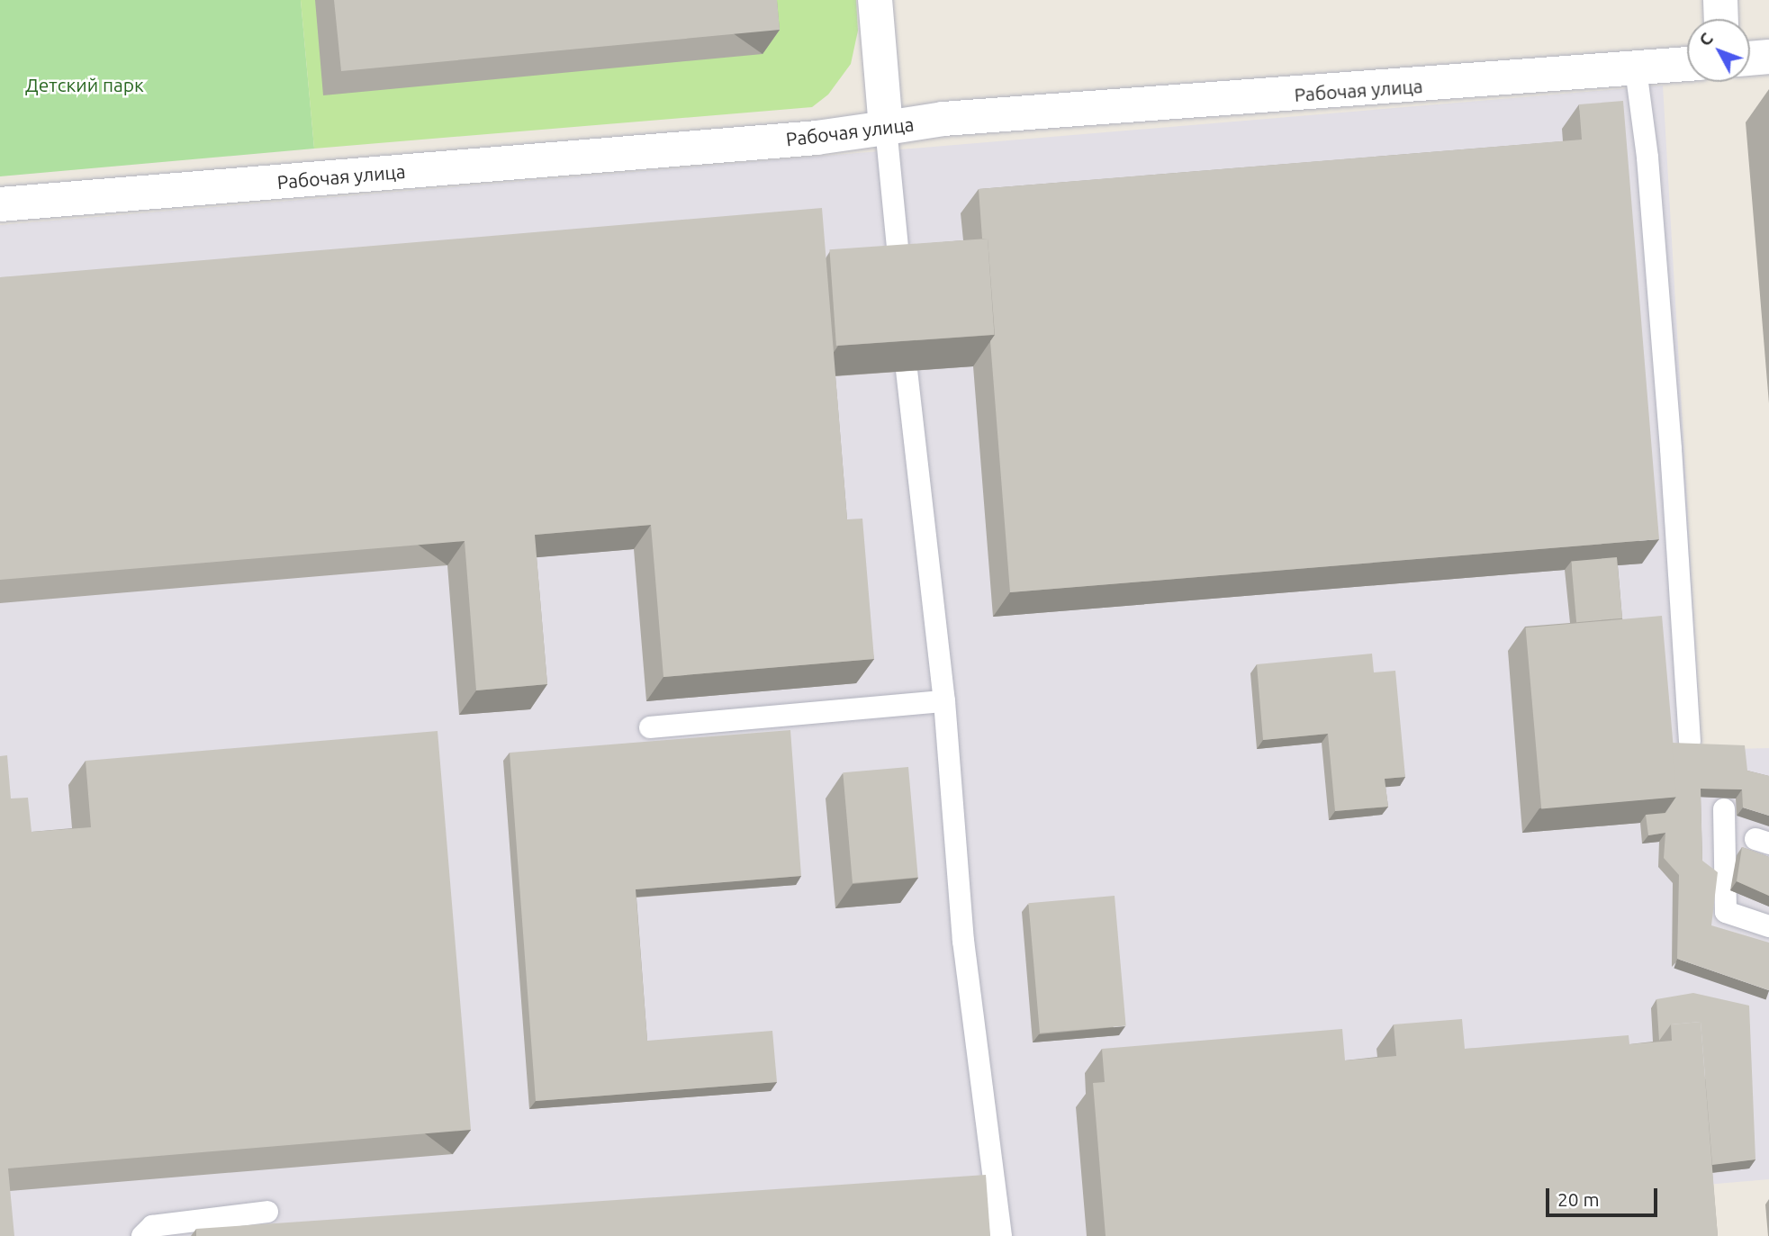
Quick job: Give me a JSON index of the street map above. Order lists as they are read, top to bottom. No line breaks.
{"streets":{"main road":["Рабочая улица"]},"parks":["Детский парк"],"scale_bar":"20 m","north":"top left"}
